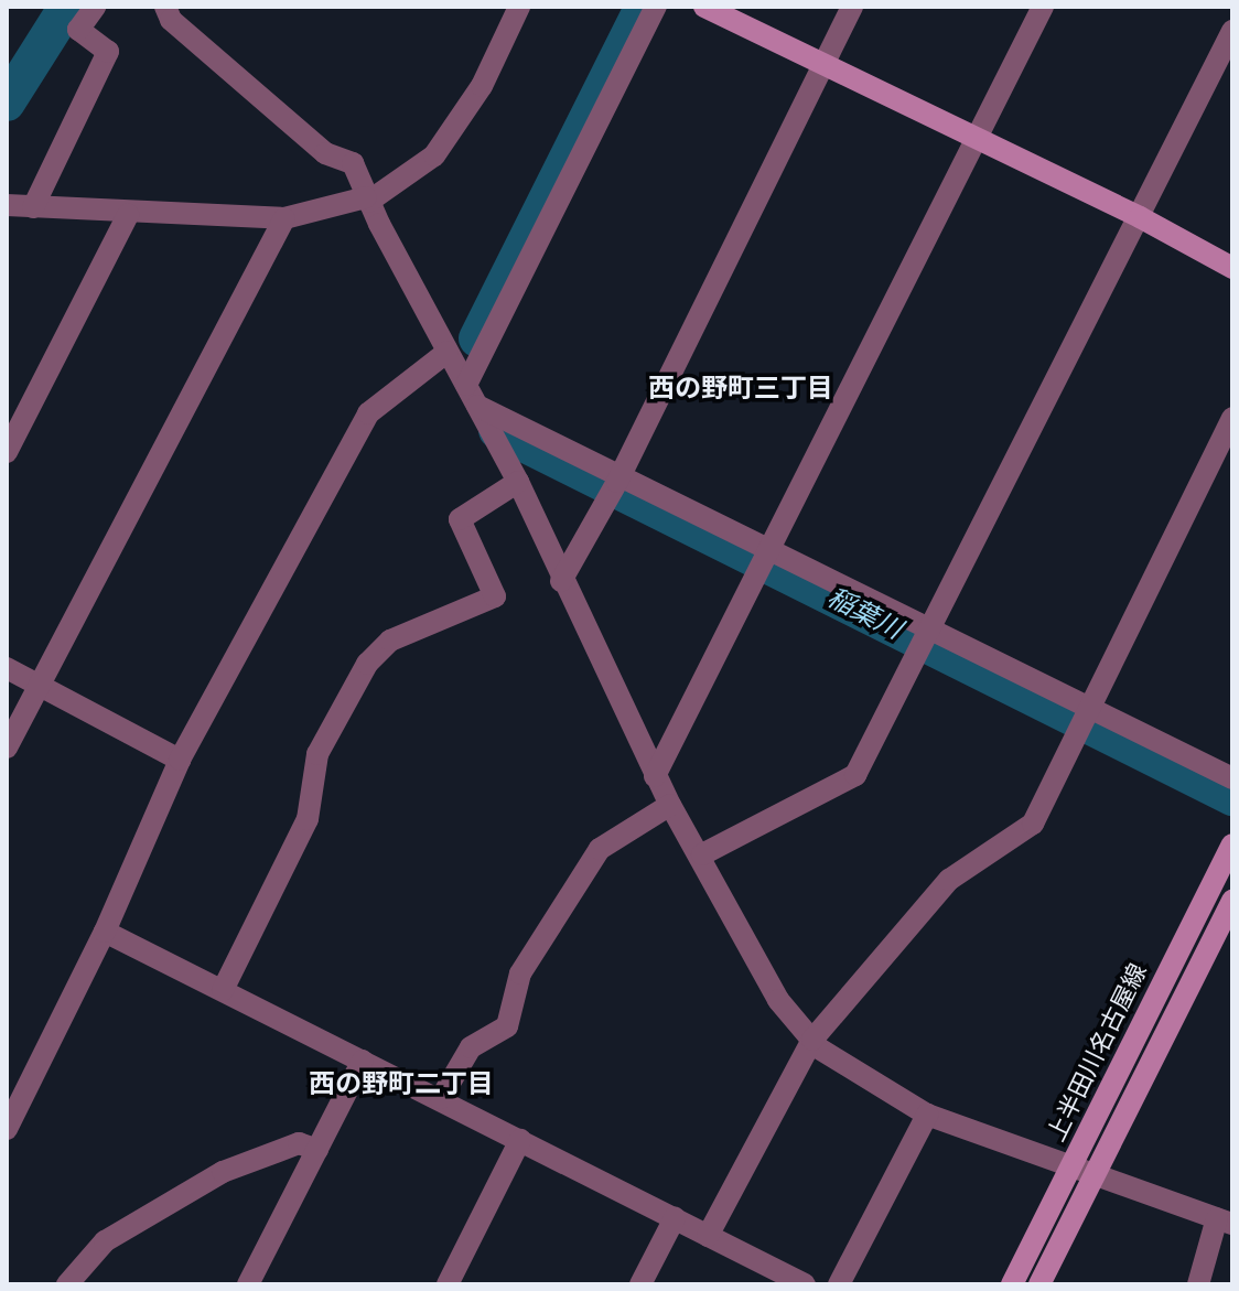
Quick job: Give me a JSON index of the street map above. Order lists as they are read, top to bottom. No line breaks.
{"streets":{"main road":["上半田川名古屋線"]},"districts":["西の野町三丁目","西の野町二丁目"],"water":["稲葉川"]}
